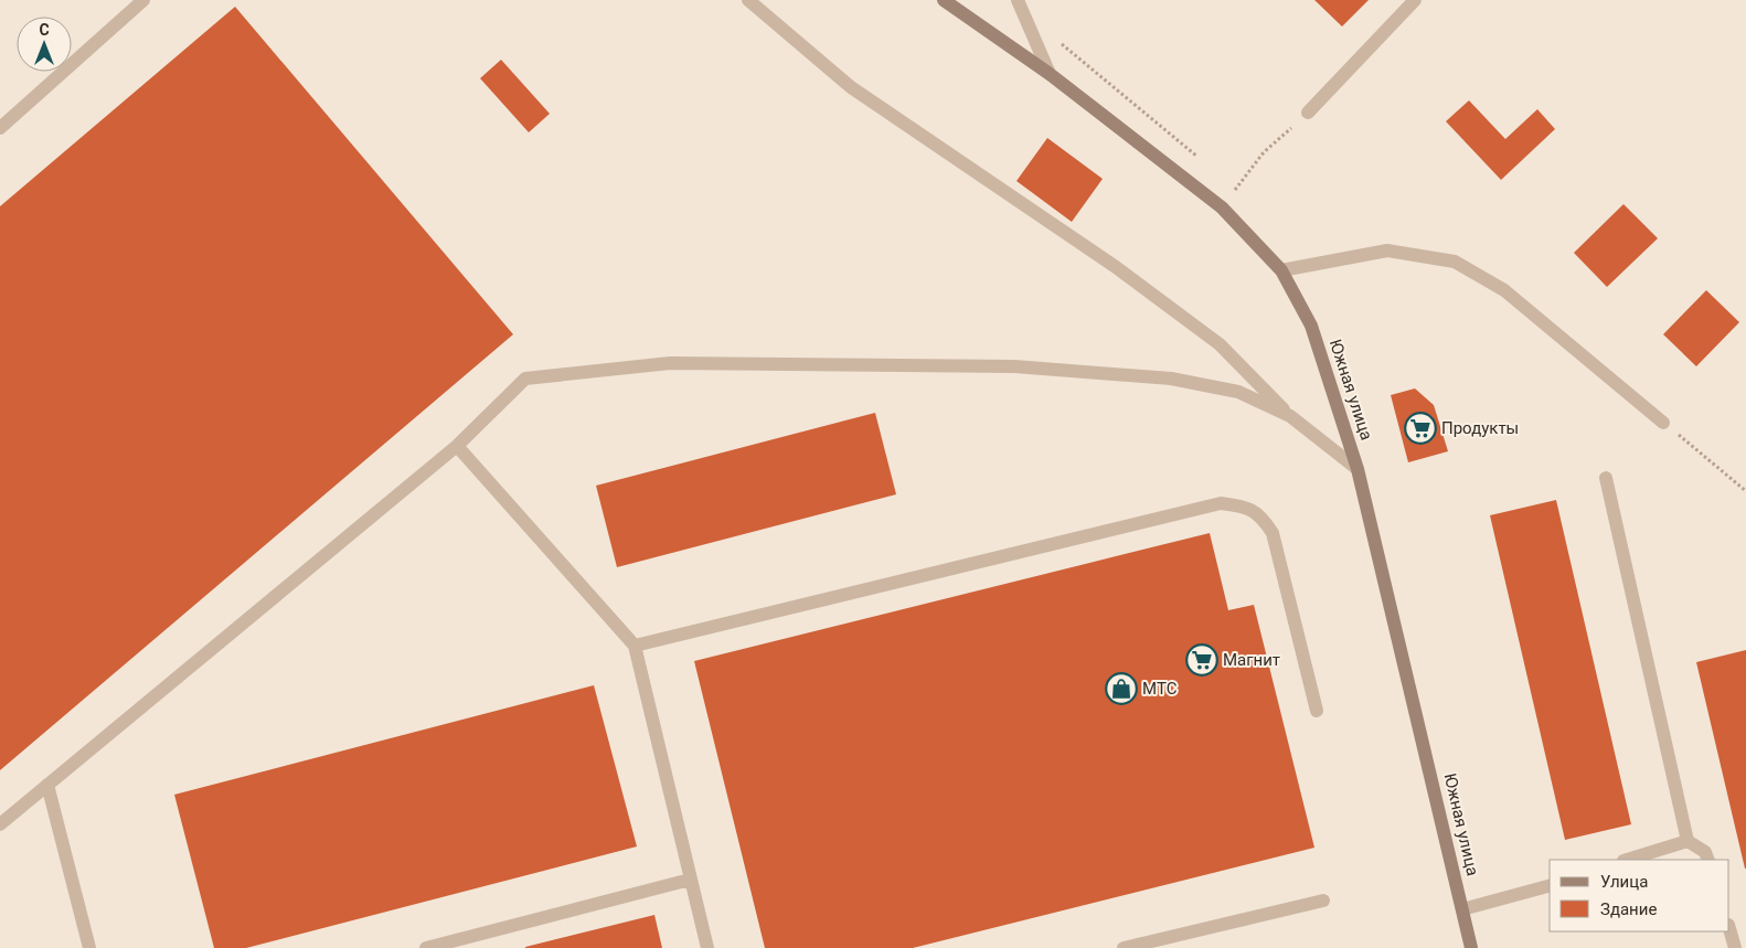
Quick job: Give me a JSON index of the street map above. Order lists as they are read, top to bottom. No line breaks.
{"streets":{"street":["Южная улица"]},"places":{"supermarket":["Продукты","Магнит"],"shop":["МТС"]},"legend":["Улица","Здание"],"north":"top"}
